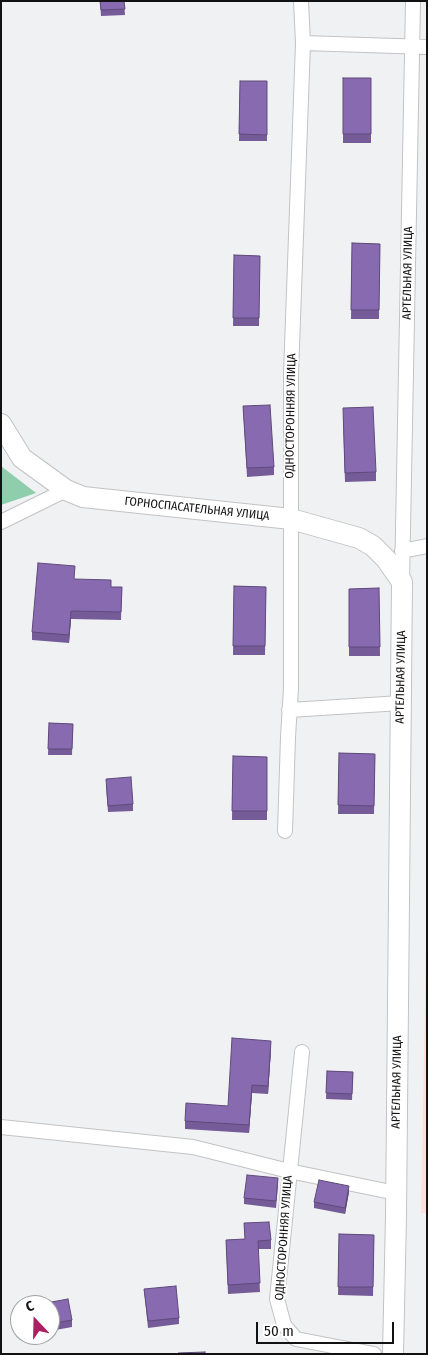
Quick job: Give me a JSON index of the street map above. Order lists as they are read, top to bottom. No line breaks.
{"streets":{"main road":["АРТЕЛЬНАЯ УЛИЦА","ГОРНОСПАСАТЕЛЬНАЯ УЛИЦА"],"street":["ОДНОСТОРОННЯЯ УЛИЦА"]},"crossings":[["АРТЕЛЬНАЯ УЛИЦА","ГОРНОСПАСАТЕЛЬНАЯ УЛИЦА"],["ОДНОСТОРОННЯЯ УЛИЦА","ГОРНОСПАСАТЕЛЬНАЯ УЛИЦА"]],"scale_bar":"50 m","north":"top"}
